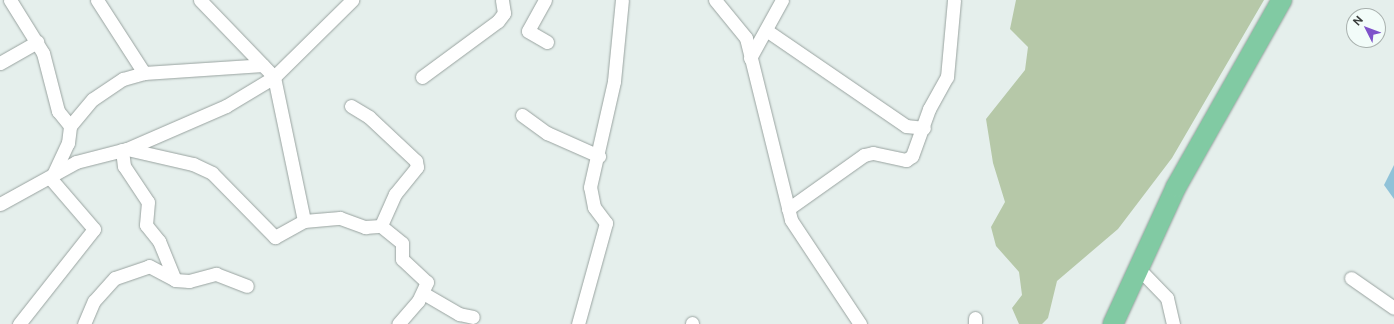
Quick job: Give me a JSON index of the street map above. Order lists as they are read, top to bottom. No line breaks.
{"north":"top left"}
